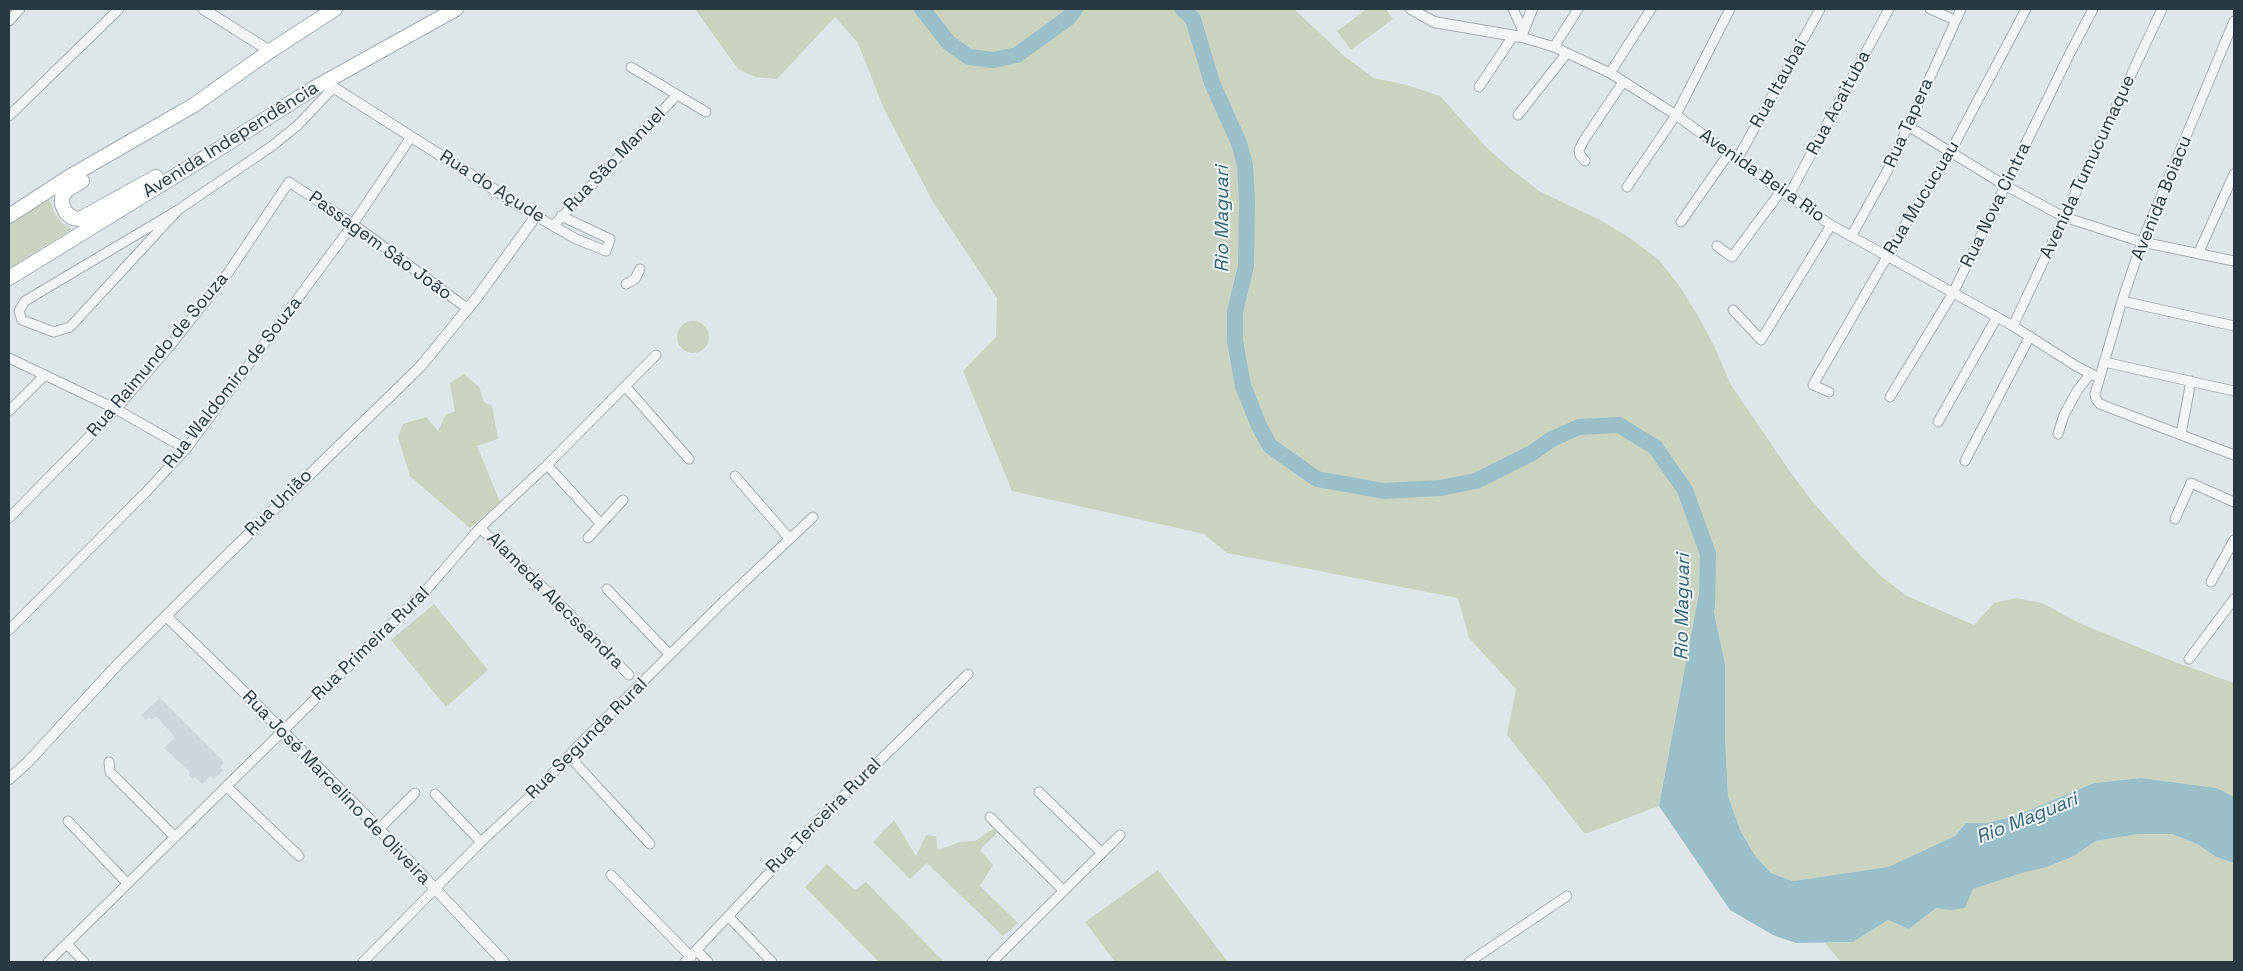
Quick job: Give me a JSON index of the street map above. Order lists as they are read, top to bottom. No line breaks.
{"streets":{"main road":["Avenida Independência"],"street":["Rua Itaubai","Rua Acaituba","Rua Tapera","Rua São Manuel","Avenida Tumucumaque","Avenida Beira Rio","Rua do Açude","Rua Mucucuau","Avenida Boiacu","Rua Nova Cintra","Passagem São João","Rua Raimundo de Souza","Rua Waldomiro de Souza","Rua União","Alameda Alecssandra","Rua Primeira Rural","Rua Segunda Rural","Rua José Marcelino de Oliveira","Rua Terceira Rural"]},"crossings":[["Rua Itaubai","Avenida Beira Rio"],["Rua Acaituba","Avenida Beira Rio"],["Rua Tapera","Avenida Beira Rio"],["Avenida Independência","Rua do Açude"],["Rua São Manuel","Rua do Açude"],["Avenida Tumucumaque","Avenida Beira Rio"],["Avenida Beira Rio","Rua Mucucuau"],["Avenida Beira Rio","Avenida Boiacu"],["Avenida Beira Rio","Rua Nova Cintra"],["Rua do Açude","Rua Waldomiro de Souza"],["Rua do Açude","Rua União"],["Passagem São João","Rua Raimundo de Souza"],["Passagem São João","Rua Waldomiro de Souza"],["Passagem São João","Rua União"],["Rua União","Rua José Marcelino de Oliveira"],["Alameda Alecssandra","Rua Primeira Rural"],["Rua Primeira Rural","Rua José Marcelino de Oliveira"],["Rua Segunda Rural","Rua José Marcelino de Oliveira"]],"water":["Rio Maguari"]}
